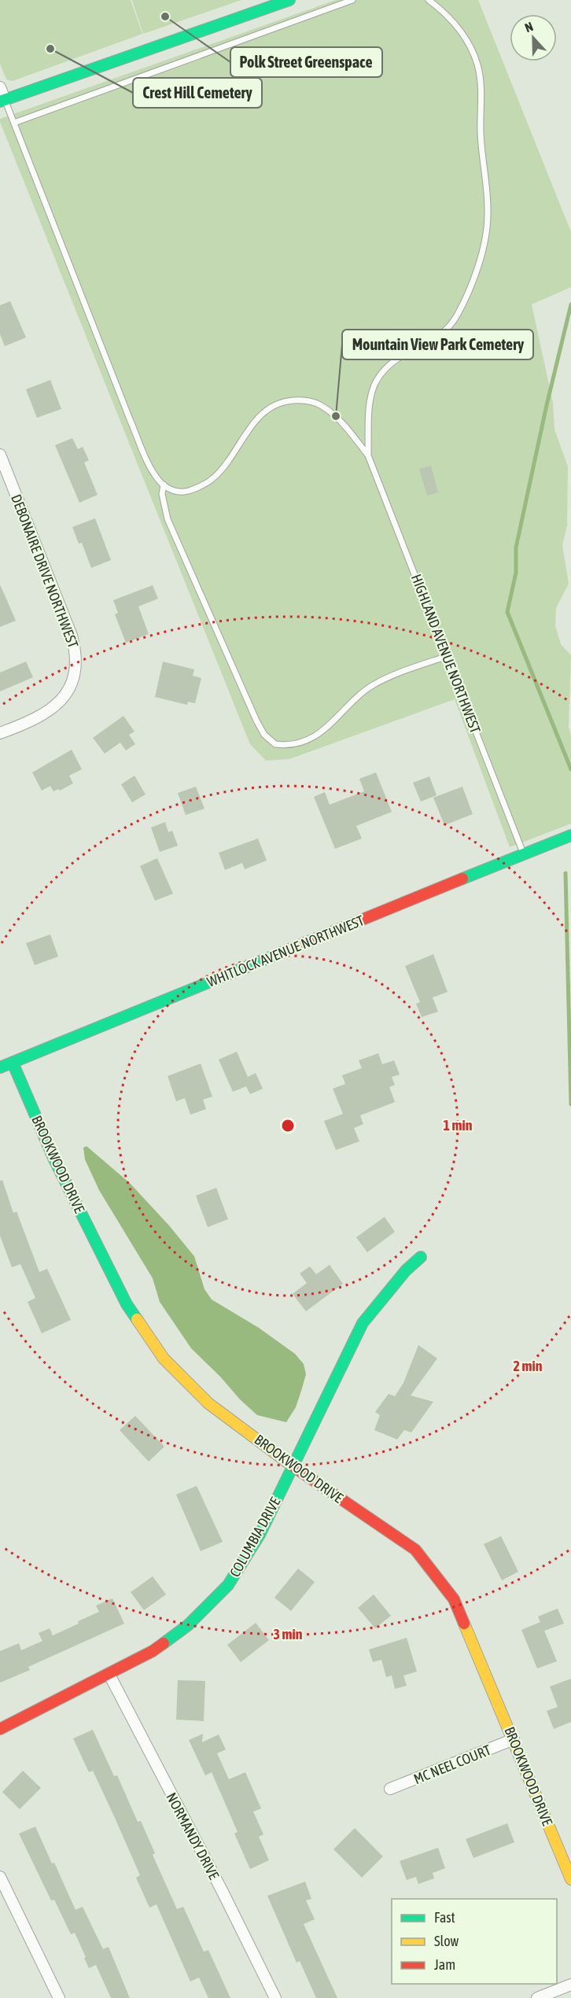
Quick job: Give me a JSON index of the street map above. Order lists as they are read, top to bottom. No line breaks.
{"streets":{"main road":["WHITLOCK AVENUE NORTHWEST","BROOKWOOD DRIVE","COLUMBIA DRIVE"],"street":["DEBONAIRE DRIVE NORTHWEST","MC NEEL COURT","NORMANDY DRIVE"],"lane":["HIGHLAND AVENUE NORTHWEST"]},"crossings":[["HIGHLAND AVENUE NORTHWEST","WHITLOCK AVENUE NORTHWEST"],["WHITLOCK AVENUE NORTHWEST","BROOKWOOD DRIVE"],["BROOKWOOD DRIVE","COLUMBIA DRIVE"],["BROOKWOOD DRIVE","MC NEEL COURT"],["COLUMBIA DRIVE","NORMANDY DRIVE"]],"places":["Polk Street Greenspace","Crest Hill Cemetery","Mountain View Park Cemetery"],"legend":["Fast","Slow","Jam"],"north":"top","rings":["1 min","2 min","3 min"]}
